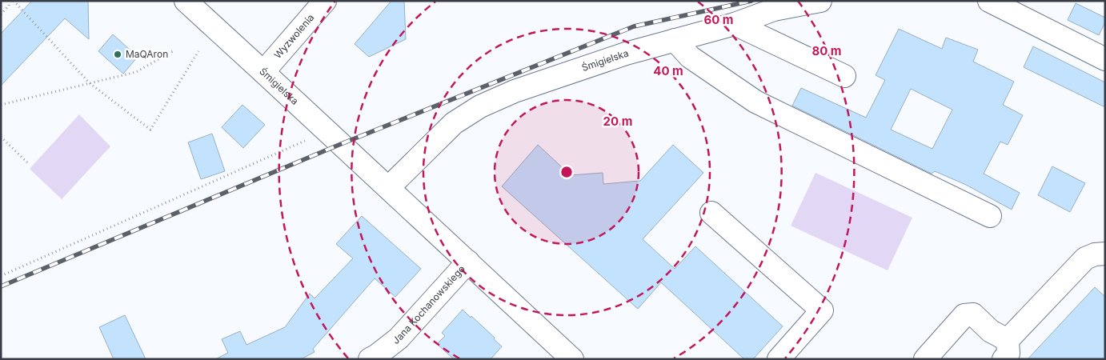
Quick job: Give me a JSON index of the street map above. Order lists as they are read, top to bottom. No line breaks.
{"streets":{"street":["Wyzwolenia","Śmigielska","Jana Kochanowskiego"]},"crossings":[["Wyzwolenia","Śmigielska"],["Śmigielska","Jana Kochanowskiego"]],"places":["MaQAron"],"rings":["60 m","80 m","40 m","20 m"]}
